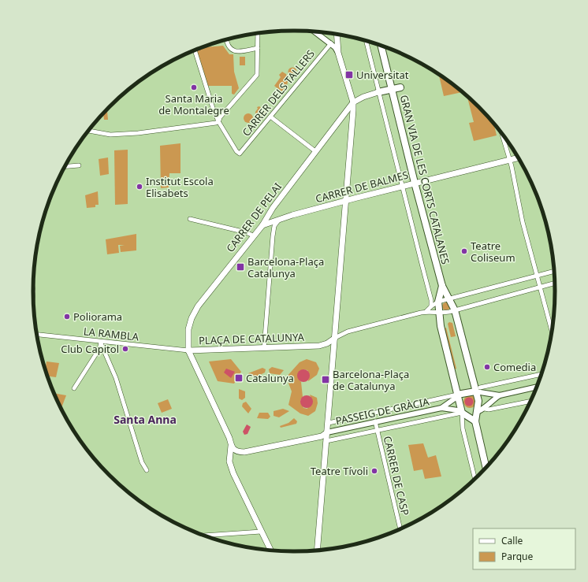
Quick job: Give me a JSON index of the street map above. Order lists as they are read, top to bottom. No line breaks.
{"streets":{"main road":["GRAN VIA DE LES CORTS CATALANES","CARRER DE BALMES","CARRER DE PELAI","PLAÇA DE CATALUNYA"],"street":["CARRER DELS TALLERS","LA RAMBLA","PASSEIG DE GRÀCIA","CARRER DE CASP"]},"crossings":[["GRAN VIA DE LES CORTS CATALANES","CARRER DE BALMES"],["GRAN VIA DE LES CORTS CATALANES","PASSEIG DE GRÀCIA"],["CARRER DE BALMES","CARRER DE PELAI"],["CARRER DE PELAI","LA RAMBLA"],["CARRER DE PELAI","PLAÇA DE CATALUNYA"],["LA RAMBLA","PLAÇA DE CATALUNYA"],["PASSEIG DE GRÀCIA","CARRER DE CASP"]],"districts":["Santa Anna"],"places":{"transit":["Universitat","Barcelona-Plaça Catalunya","Catalunya","Barcelona-Plaça de Catalunya"],"other":["Santa Maria de Montalegre","Institut Escola Elisabets","Teatre Coliseum","Poliorama","Club Capitol","Comedia","Teatre Tívoli"]},"legend":["Calle","Parque"]}
